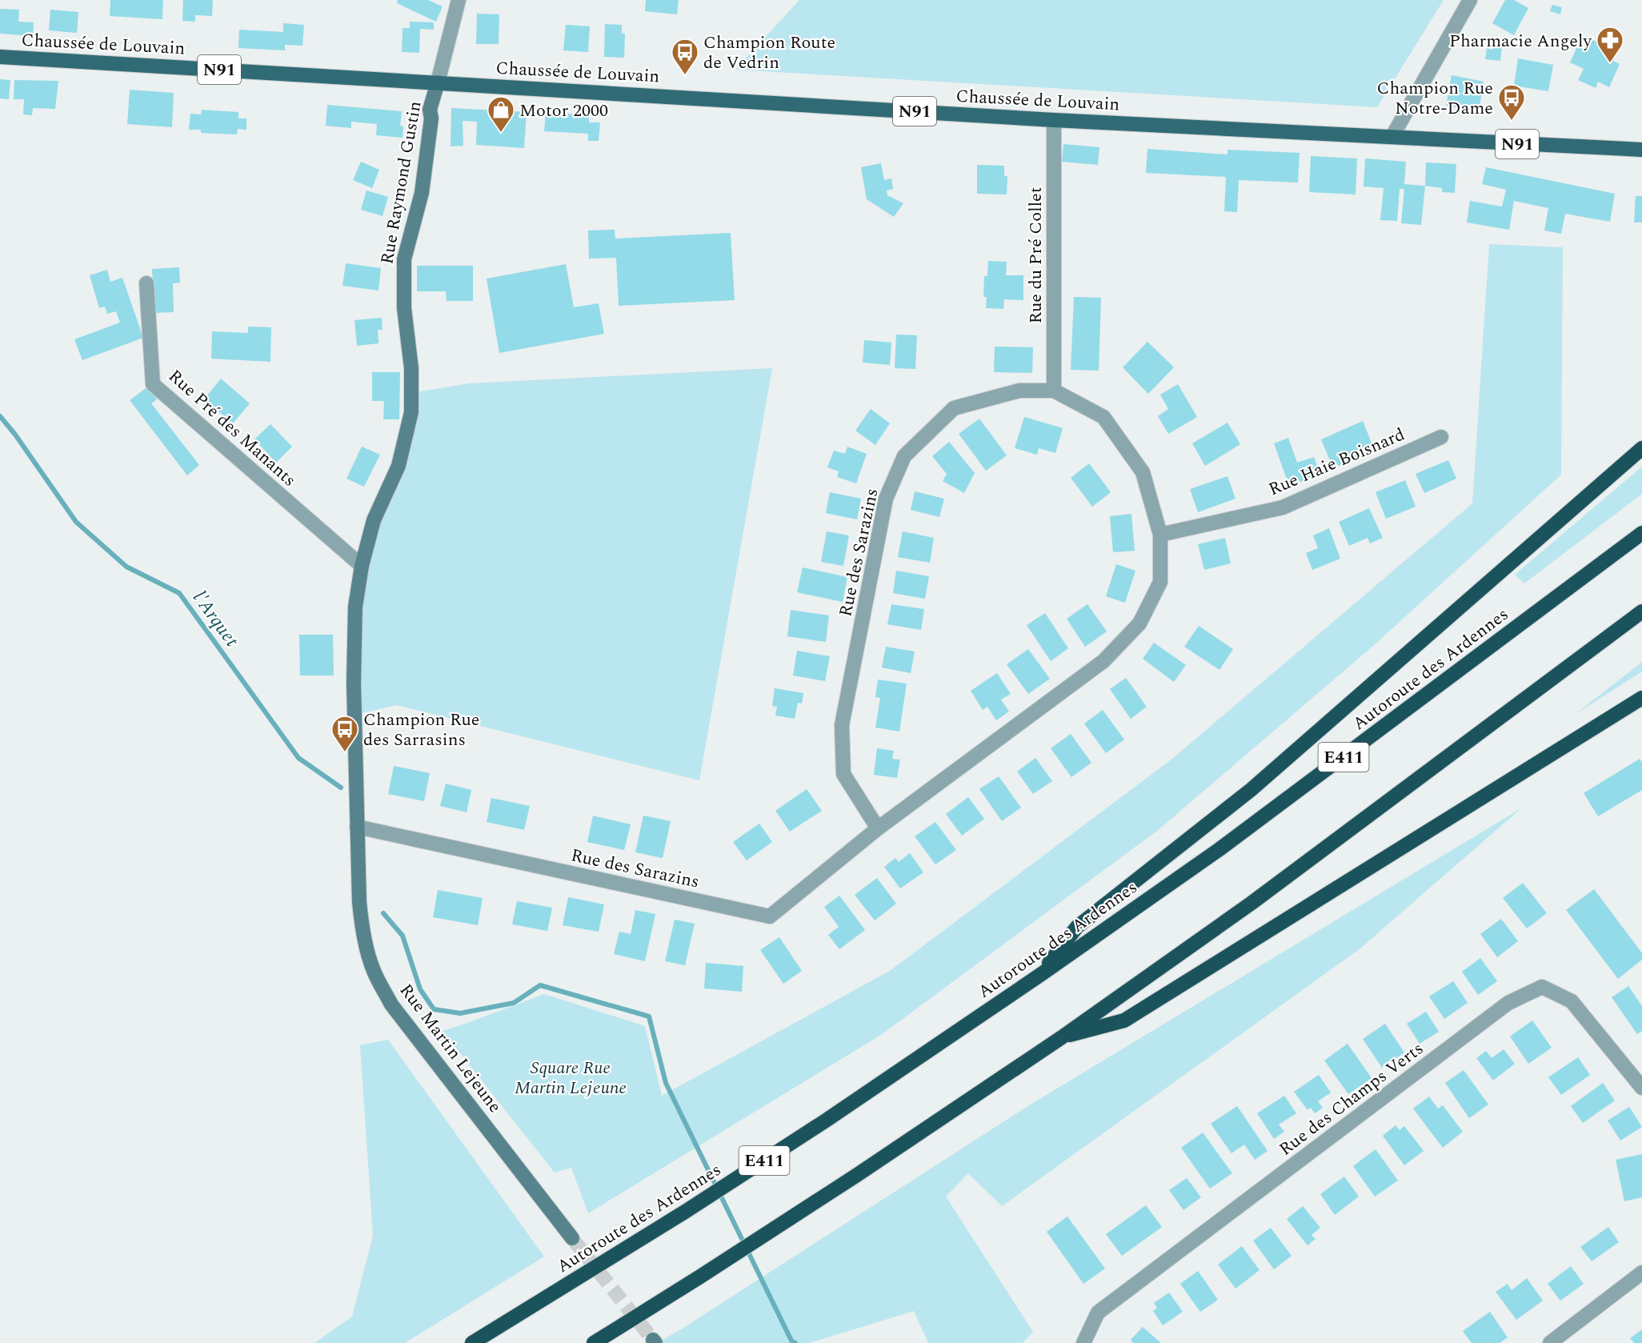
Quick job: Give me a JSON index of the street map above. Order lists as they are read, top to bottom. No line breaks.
{"streets":{"highway":["Autoroute des Ardennes","E411"],"main road":["Chaussée de Louvain","N91"],"street":["Rue Raymond Gustin","Rue du Pré Collet","Rue Pré des Manants","Rue Haie Boisnard","Rue des Sarazins","Rue Martin Lejeune","Rue des Champs Verts"]},"crossings":[["Chaussée de Louvain","Rue Raymond Gustin"],["Chaussée de Louvain","Rue du Pré Collet"],["Rue Raymond Gustin","Rue Pré des Manants"],["Rue Raymond Gustin","Rue des Sarazins"],["Rue Raymond Gustin","Rue Martin Lejeune"],["Rue du Pré Collet","Rue des Sarazins"],["Rue Haie Boisnard","Rue des Sarazins"],["Rue des Sarazins","Rue Martin Lejeune"]],"water":["l'Arquet"],"parks":["Square Rue Martin Lejeune"],"places":{"pharmacy":["Pharmacie Angely"],"bus stop":["Champion Route de Vedrin","Champion Rue Notre-Dame","Champion Rue des Sarrasins"],"shop":["Motor 2000"]}}
